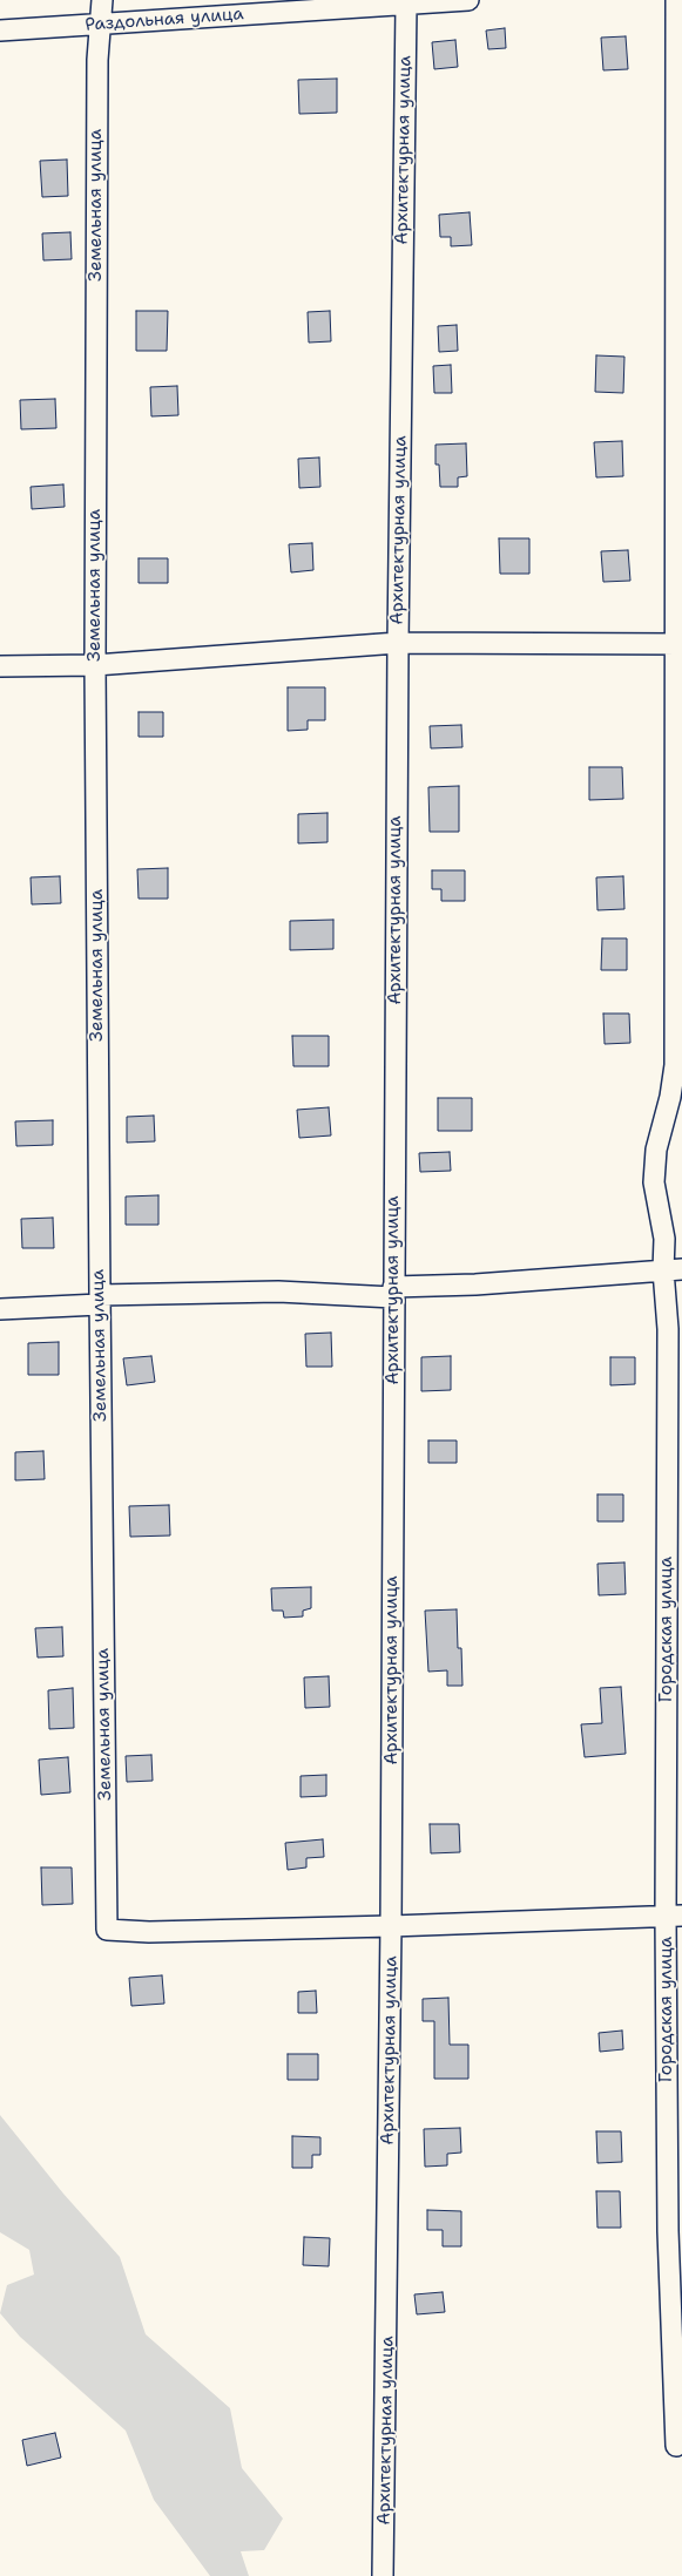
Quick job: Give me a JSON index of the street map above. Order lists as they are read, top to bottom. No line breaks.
{"streets":{"street":["Раздольная улица","Архитектурная улица","Земельная улица","Городская улица"]},"crossings":[["Раздольная улица","Архитектурная улица"],["Раздольная улица","Земельная улица"],["Архитектурная улица","Земельная улица"]]}
